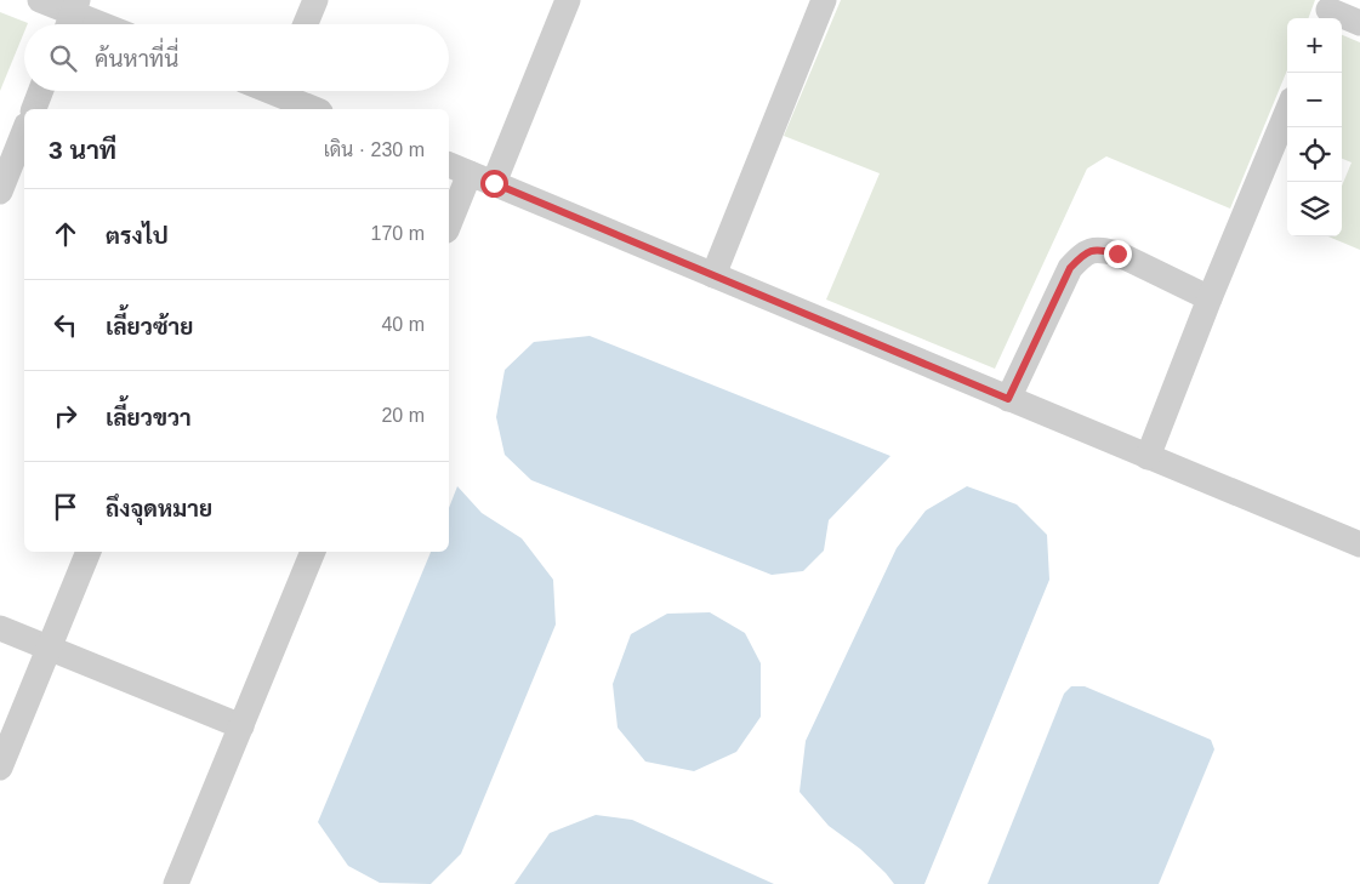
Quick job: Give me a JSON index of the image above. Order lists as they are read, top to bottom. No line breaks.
{"page":{"map_buttons":["+","−"],"search":"ค้นหาที่นี่","heading":["3 นาที","เดิน · 230 m"],"list":[["ตรงไป","170 m"],["เลี้ยวซ้าย","40 m"],["เลี้ยวขวา","20 m"],"ถึงจุดหมาย"]}}
